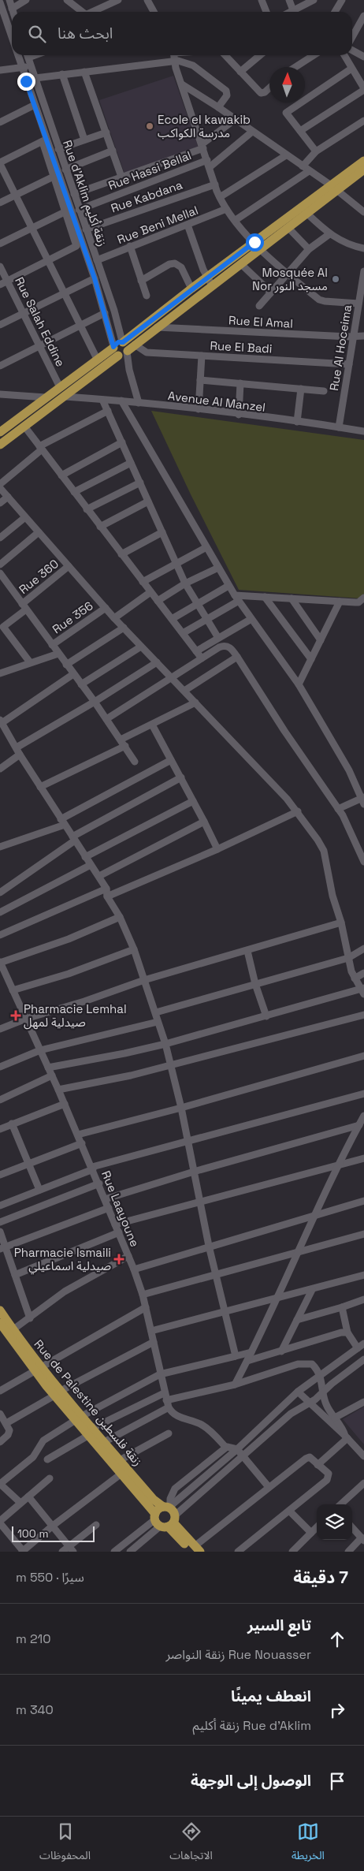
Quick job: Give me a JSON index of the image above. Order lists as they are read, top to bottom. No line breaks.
{"streets":{"main road":["Rue de Palestine زنقة فلسطين"],"street":["Rue Hassi Bellal","Rue d’Aklim زنقة أكليم","Rue Kabdana","Rue Beni Mellal","Rue Salah Eddine","Rue El Amal","Rue El Badi","Rue Al Hoceima","Avenue Al Manzel","Rue 360","Rue 356","Rue Laayoune"]},"crossings":[["Rue Hassi Bellal","Rue d’Aklim زنقة أكليم"],["Rue d’Aklim زنقة أكليم","Rue Kabdana"],["Rue d’Aklim زنقة أكليم","Rue Beni Mellal"],["Rue d’Aklim زنقة أكليم","Rue El Badi"],["Rue d’Aklim زنقة أكليم","Avenue Al Manzel"],["Rue El Amal","Rue Al Hoceima"],["Rue El Badi","Rue Al Hoceima"],["Rue Al Hoceima","Avenue Al Manzel"]],"places":{"other":["Ecole el kawakib مدرسة الكواكب","Mosquée Al Nor مسجد النور"],"health":["Pharmacie Lemhal صيدلية لمهل","Pharmacie Ismaili صيدلية اسماعيلي"]},"scale_bar":"100 m","north":"top","page":{"search":"ابحث هنا","scale":"100 m","heading":["7 دقيقة","سيرًا · 550 m"],"list":[["تابع السير","Rue Nouasser زنقة النواصر","210 m"],["انعطف يمينًا","Rue d’Aklim زنقة أكليم","340 m"],"الوصول إلى الوجهة"],"nav":["الخريطة","الاتجاهات","المحفوظات"]}}
